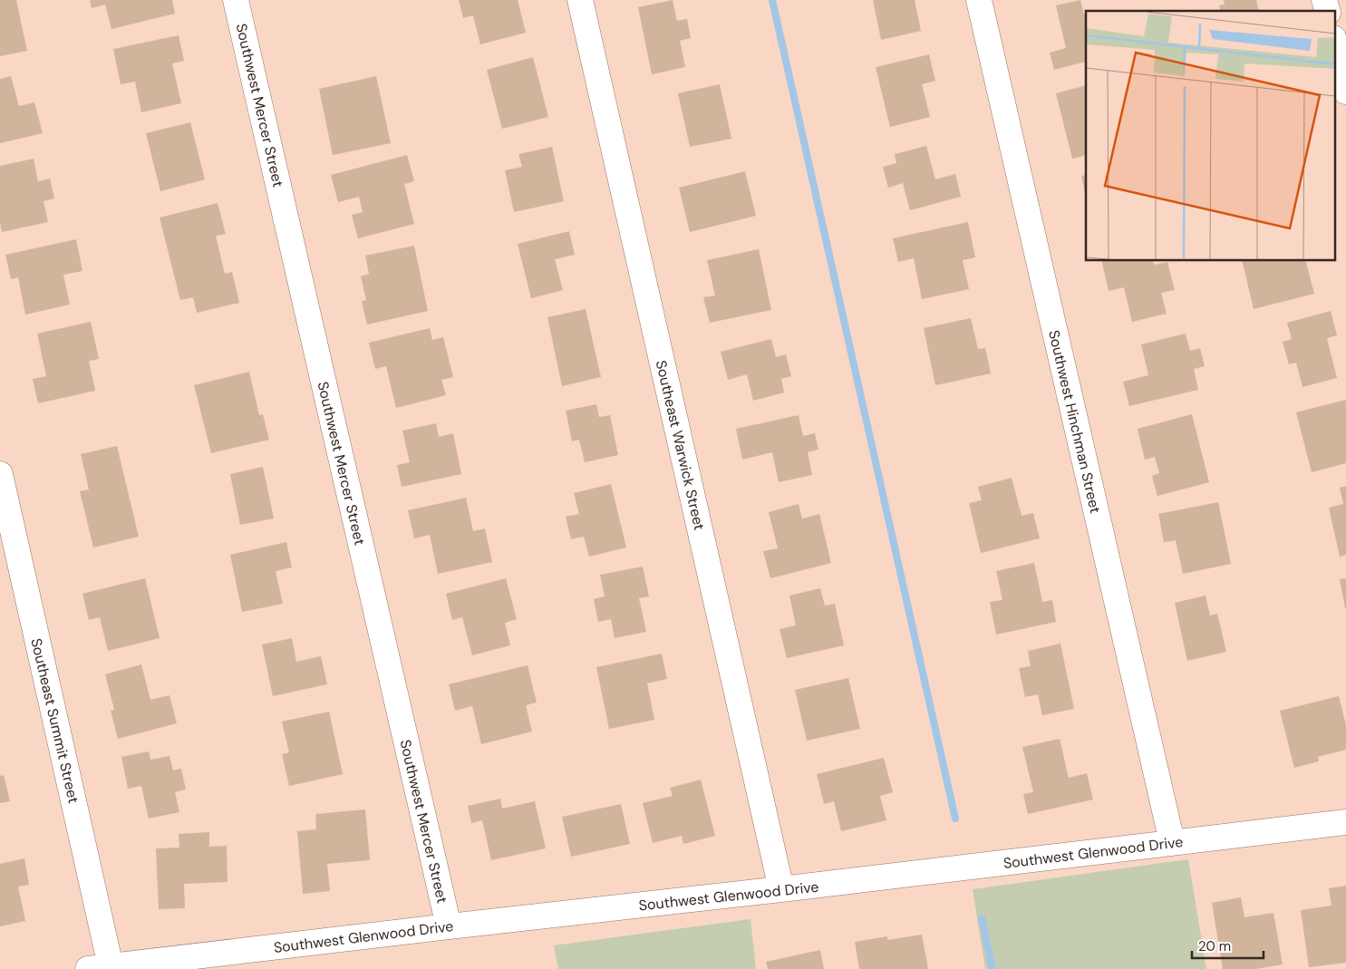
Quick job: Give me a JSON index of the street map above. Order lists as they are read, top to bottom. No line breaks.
{"streets":{"street":["Southwest Mercer Street","Southwest Hinchman Street","Southeast Warwick Street","Southeast Summit Street","Southwest Glenwood Drive"]},"crossings":[["Southwest Mercer Street","Southwest Glenwood Drive"],["Southwest Hinchman Street","Southwest Glenwood Drive"],["Southeast Warwick Street","Southwest Glenwood Drive"],["Southeast Summit Street","Southwest Glenwood Drive"]],"scale_bar":"20 m"}
